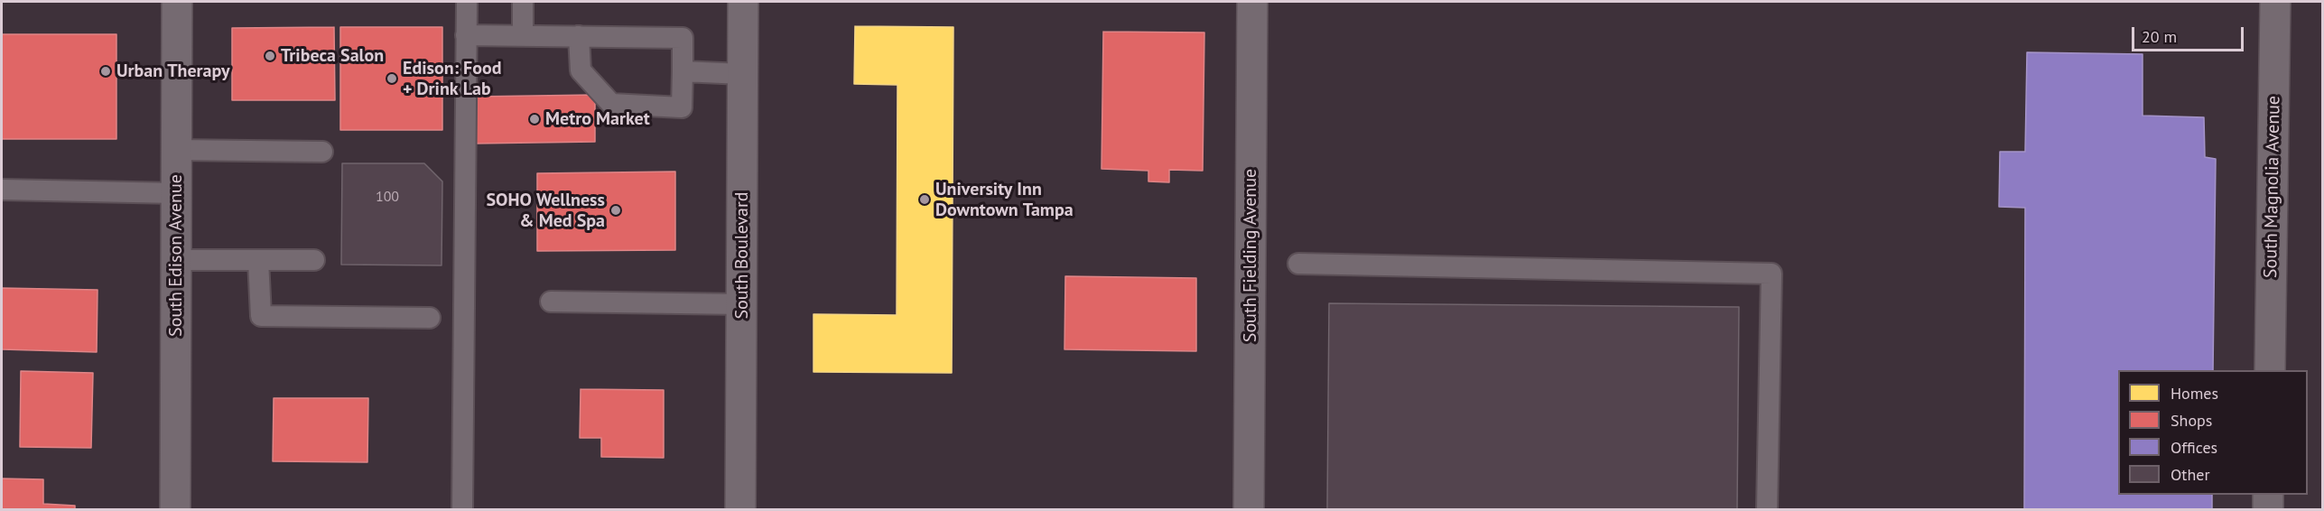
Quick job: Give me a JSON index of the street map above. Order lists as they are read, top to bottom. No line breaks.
{"streets":{"street":["South Magnolia Avenue","South Edison Avenue","South Boulevard","South Fielding Avenue"]},"places":["Tribeca Salon","Urban Therapy","Edison: Food + Drink Lab","Metro Market","University Inn Downtown Tampa","SOHO Wellness & Med Spa"],"house_numbers":["100"],"legend":["Homes","Shops","Offices","Other"],"scale_bar":"20 m"}
